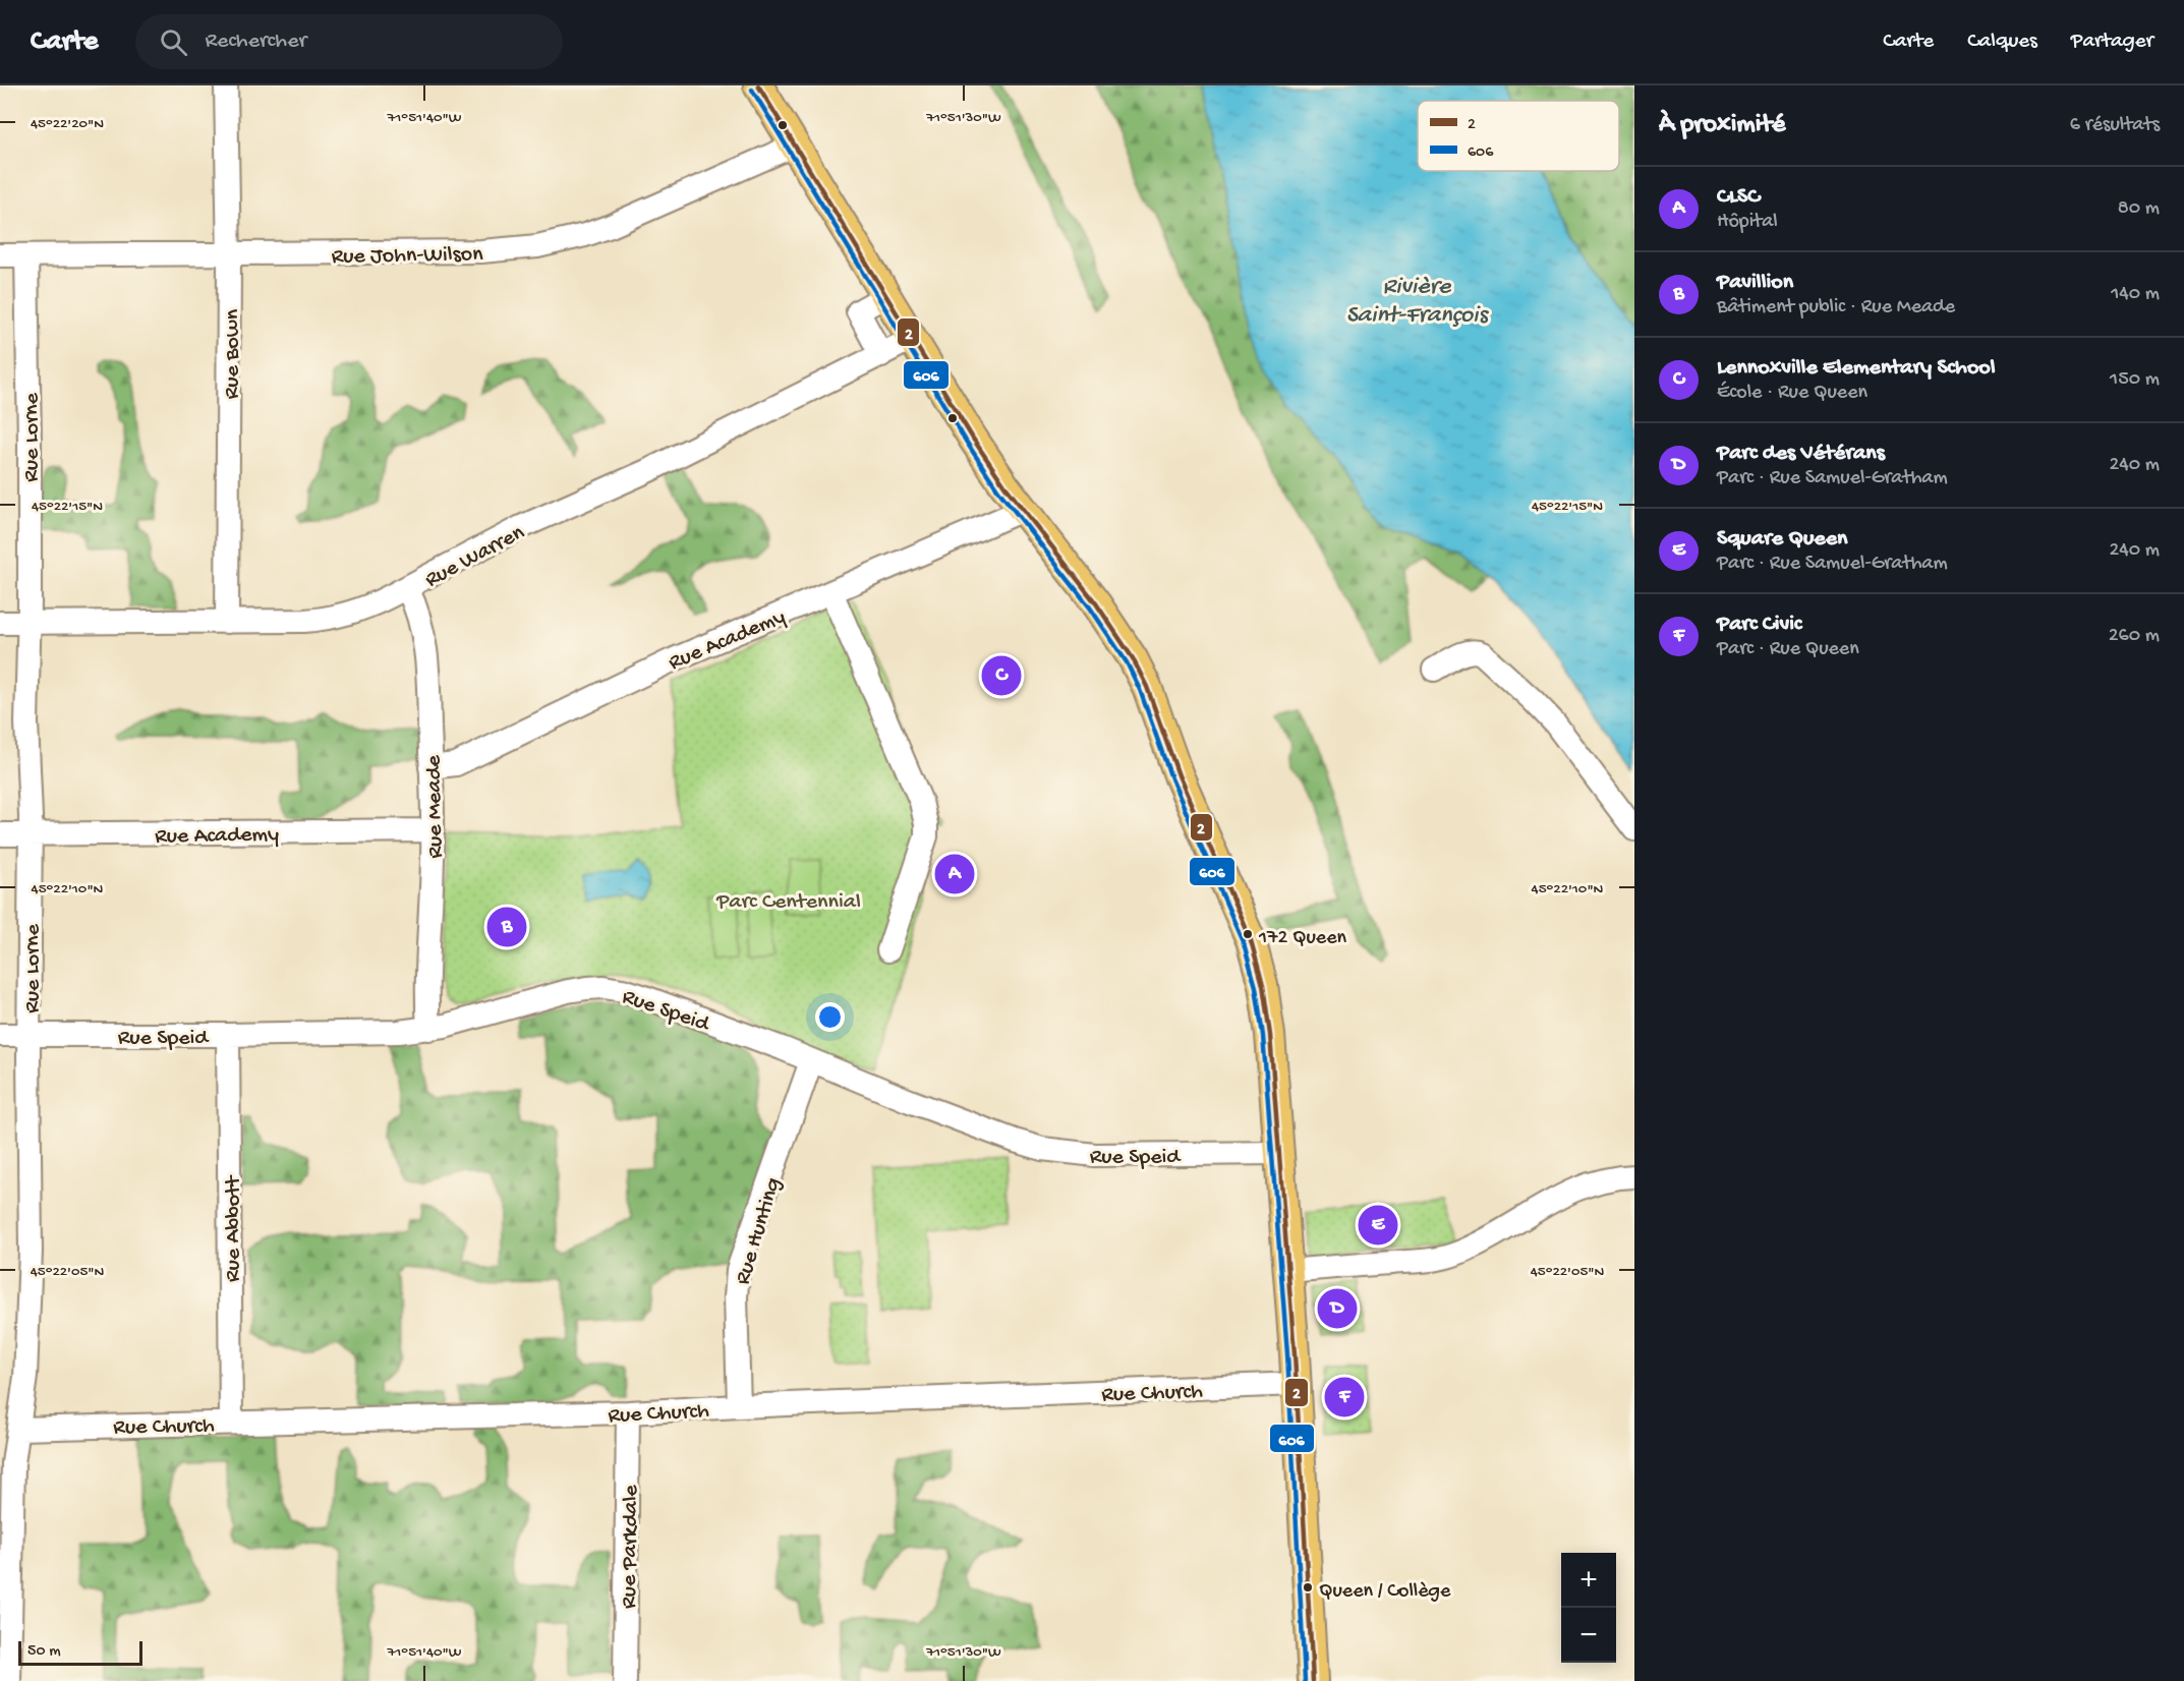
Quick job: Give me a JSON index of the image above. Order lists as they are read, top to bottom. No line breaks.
{"streets":{"street":["Rue John-Wilson","Rue Bown","Rue Lorne","Rue Warren","Rue Academy","Rue Meade","Rue Speid","Rue Abbott","Rue Hunting","Rue Church","Rue Parkdale"]},"crossings":[["Rue John-Wilson","Rue Bown"],["Rue John-Wilson","Rue Lorne"],["Rue Bown","Rue Warren"],["Rue Lorne","Rue Warren"],["Rue Lorne","Rue Academy"],["Rue Lorne","Rue Speid"],["Rue Lorne","Rue Church"],["Rue Warren","Rue Meade"],["Rue Academy","Rue Meade"],["Rue Meade","Rue Speid"],["Rue Speid","Rue Abbott"],["Rue Speid","Rue Hunting"],["Rue Abbott","Rue Church"],["Rue Hunting","Rue Church"],["Rue Church","Rue Parkdale"]],"water":["Rivière Saint-François"],"parks":["Parc Centennial"],"places":["172 Queen","Queen / Collège"],"lines":["transit line 2","transit line 606"],"legend":["2","606"],"scale_bar":"50 m","page":{"header":"Carte","search":"Rechercher","nav":["Carte","Calques","Partager"],"heading":["À proximité","6 résultats"],"list":[{"mark":"A","name":"CLSC","note":"Hôpital","value":"80 m"},{"mark":"B","name":"Pavillion","note":"Bâtiment public · Rue Meade","value":"140 m"},{"mark":"C","name":"Lennoxville Elementary School","note":"École · Rue Queen","value":"150 m"},{"mark":"D","name":"Parc des Vétérans","note":"Parc · Rue Samuel-Gratham","value":"240 m"},{"mark":"E","name":"Square Queen","note":"Parc · Rue Samuel-Gratham","value":"240 m"},{"mark":"F","name":"Parc Civic","note":"Parc · Rue Queen","value":"260 m"}],"pins":["C","A","B","E","D","F"],"map_buttons":["+","−"],"scale":"50 m"},"coordinates":["71°51'40\"W","71°51'30\"W","45°22'20\"N","45°22'15\"N","45°22'10\"N","45°22'05\"N"]}
